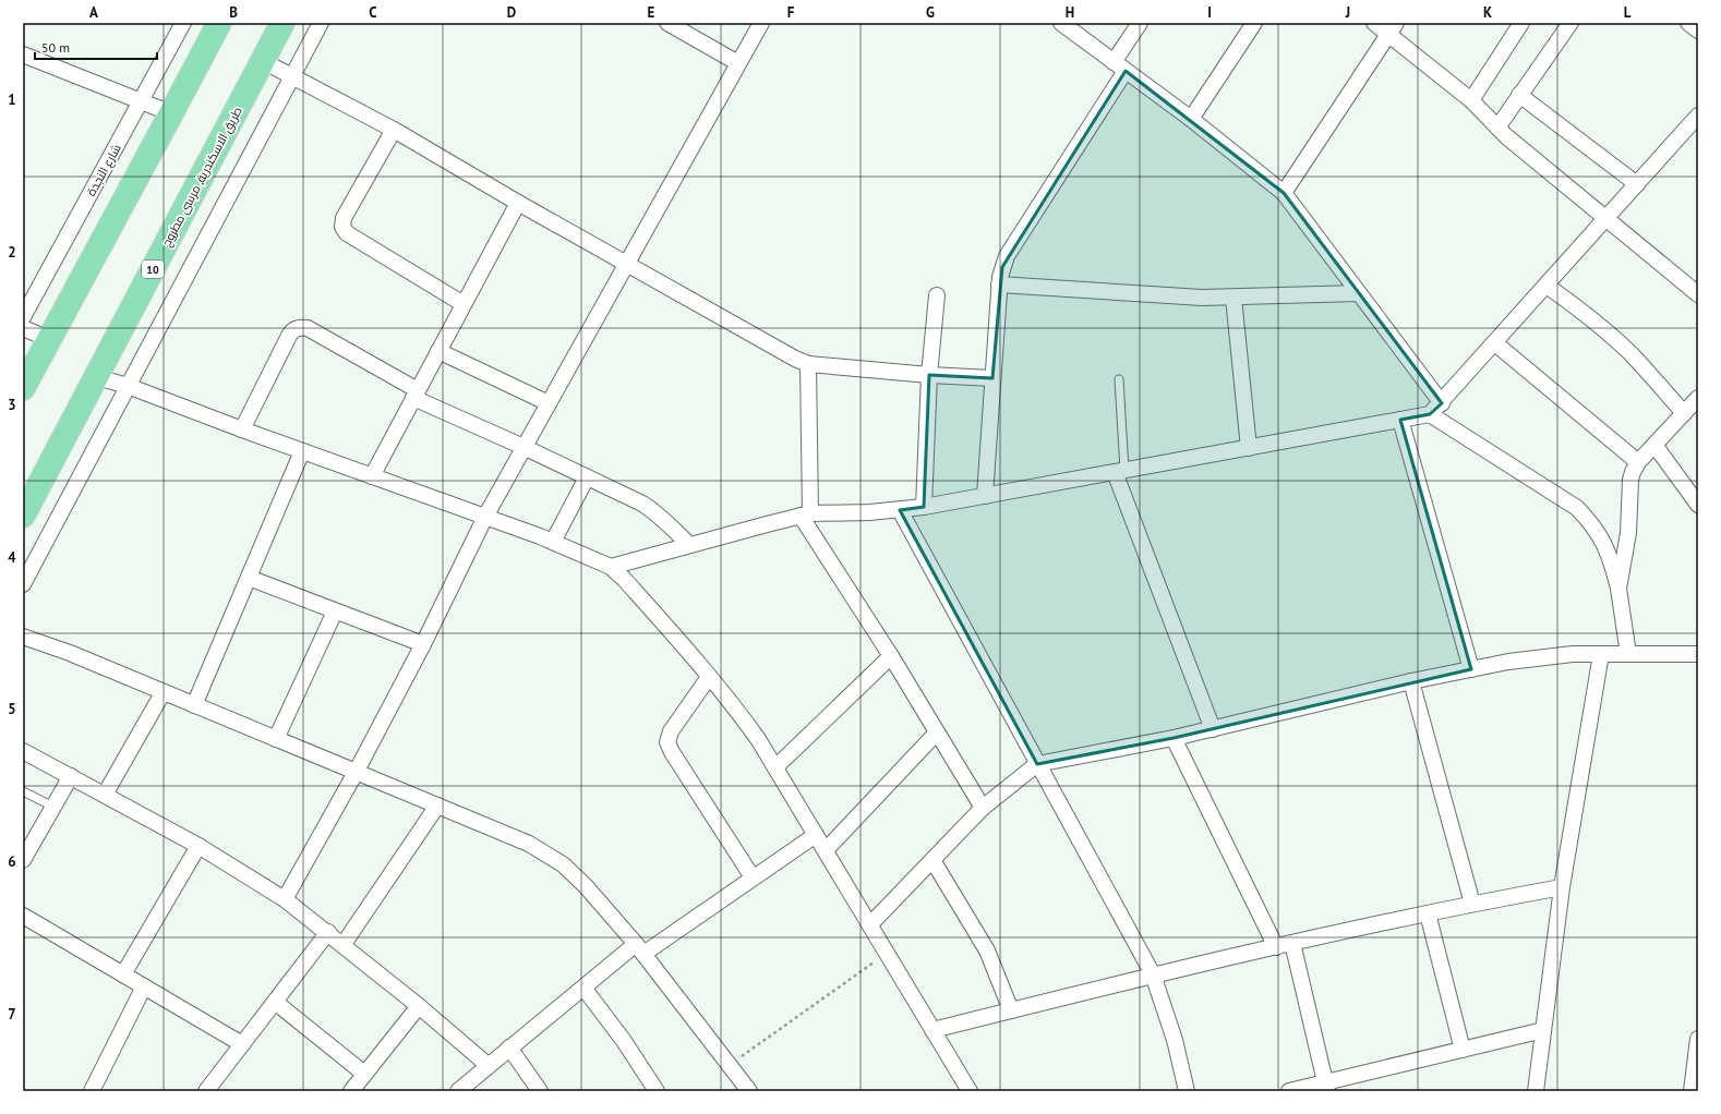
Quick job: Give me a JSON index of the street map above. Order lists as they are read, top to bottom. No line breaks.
{"streets":{"main road":["طريق الاسكندرية, مرسى مطروح","10"],"street":["شارع النجدة"]},"scale_bar":"50 m","grid":{"columns":["A","B","C","D","E","F","G","H","I","J","K","L"],"rows":["1","2","3","4","5","6","7"]}}
